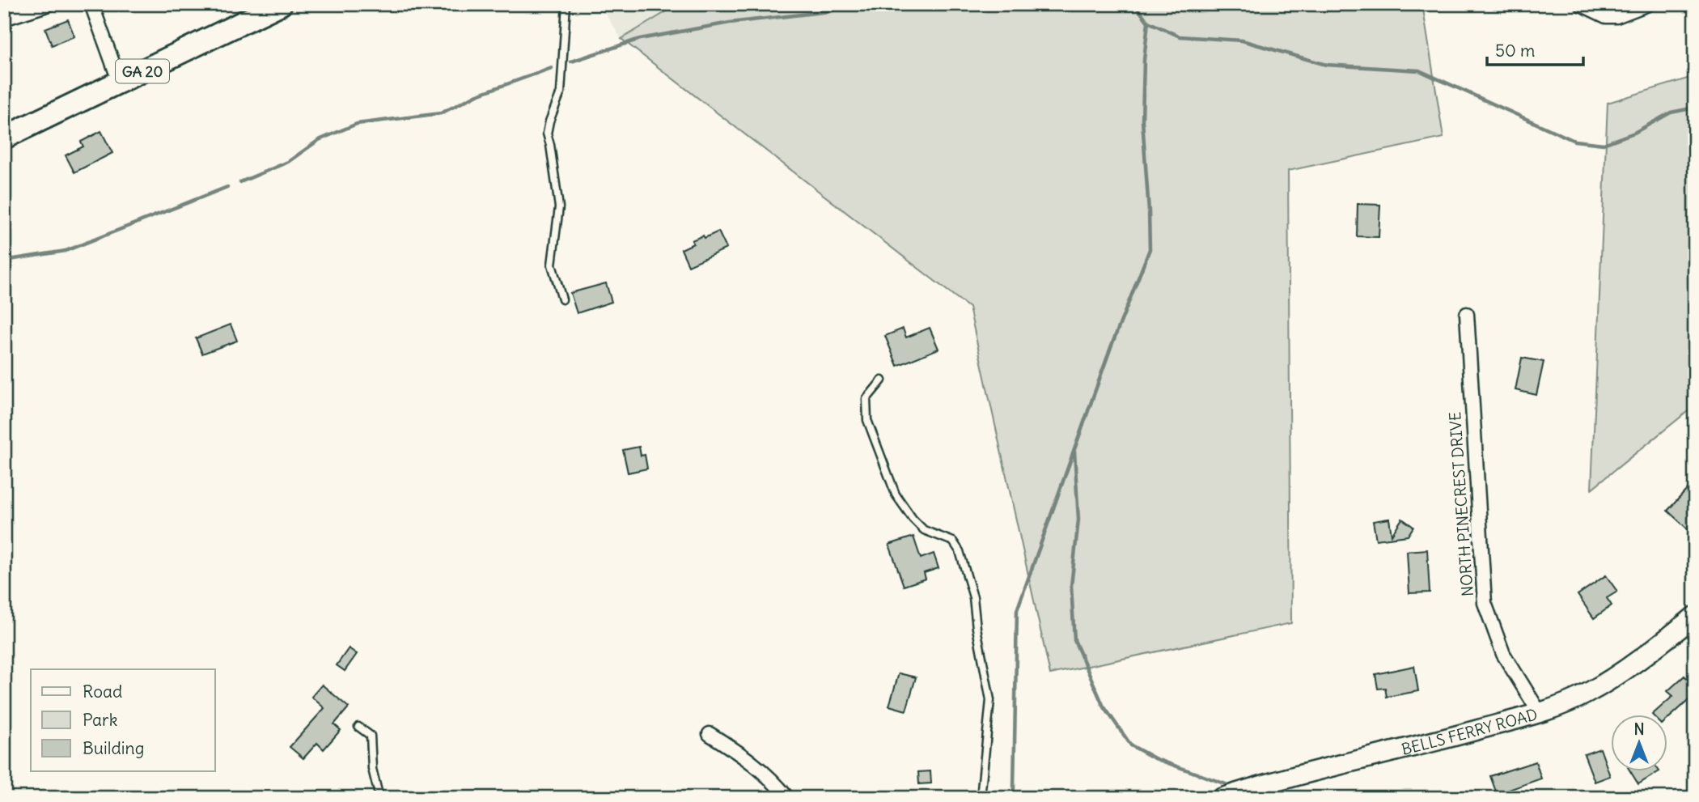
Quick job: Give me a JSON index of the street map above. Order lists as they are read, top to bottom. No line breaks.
{"streets":{"main road":["GA 20","BELLS FERRY ROAD"],"street":["NORTH PINECREST DRIVE"]},"crossings":[["NORTH PINECREST DRIVE","BELLS FERRY ROAD"]],"legend":["Road","Park","Building"],"scale_bar":"50 m","north":"top"}
